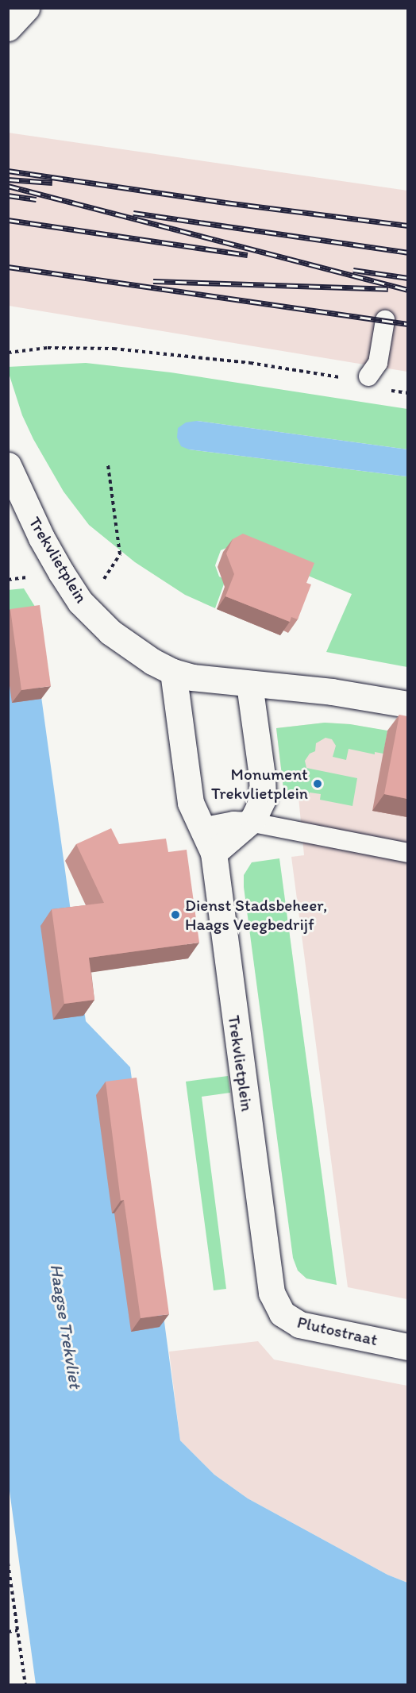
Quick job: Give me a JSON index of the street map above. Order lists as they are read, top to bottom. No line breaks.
{"streets":{"street":["Trekvlietplein","Plutostraat"]},"crossings":[["Trekvlietplein","Plutostraat"]],"water":["Haagse Trekvliet"],"places":["Monument Trekvlietplein","Dienst Stadsbeheer, Haags Veegbedrijf"]}
